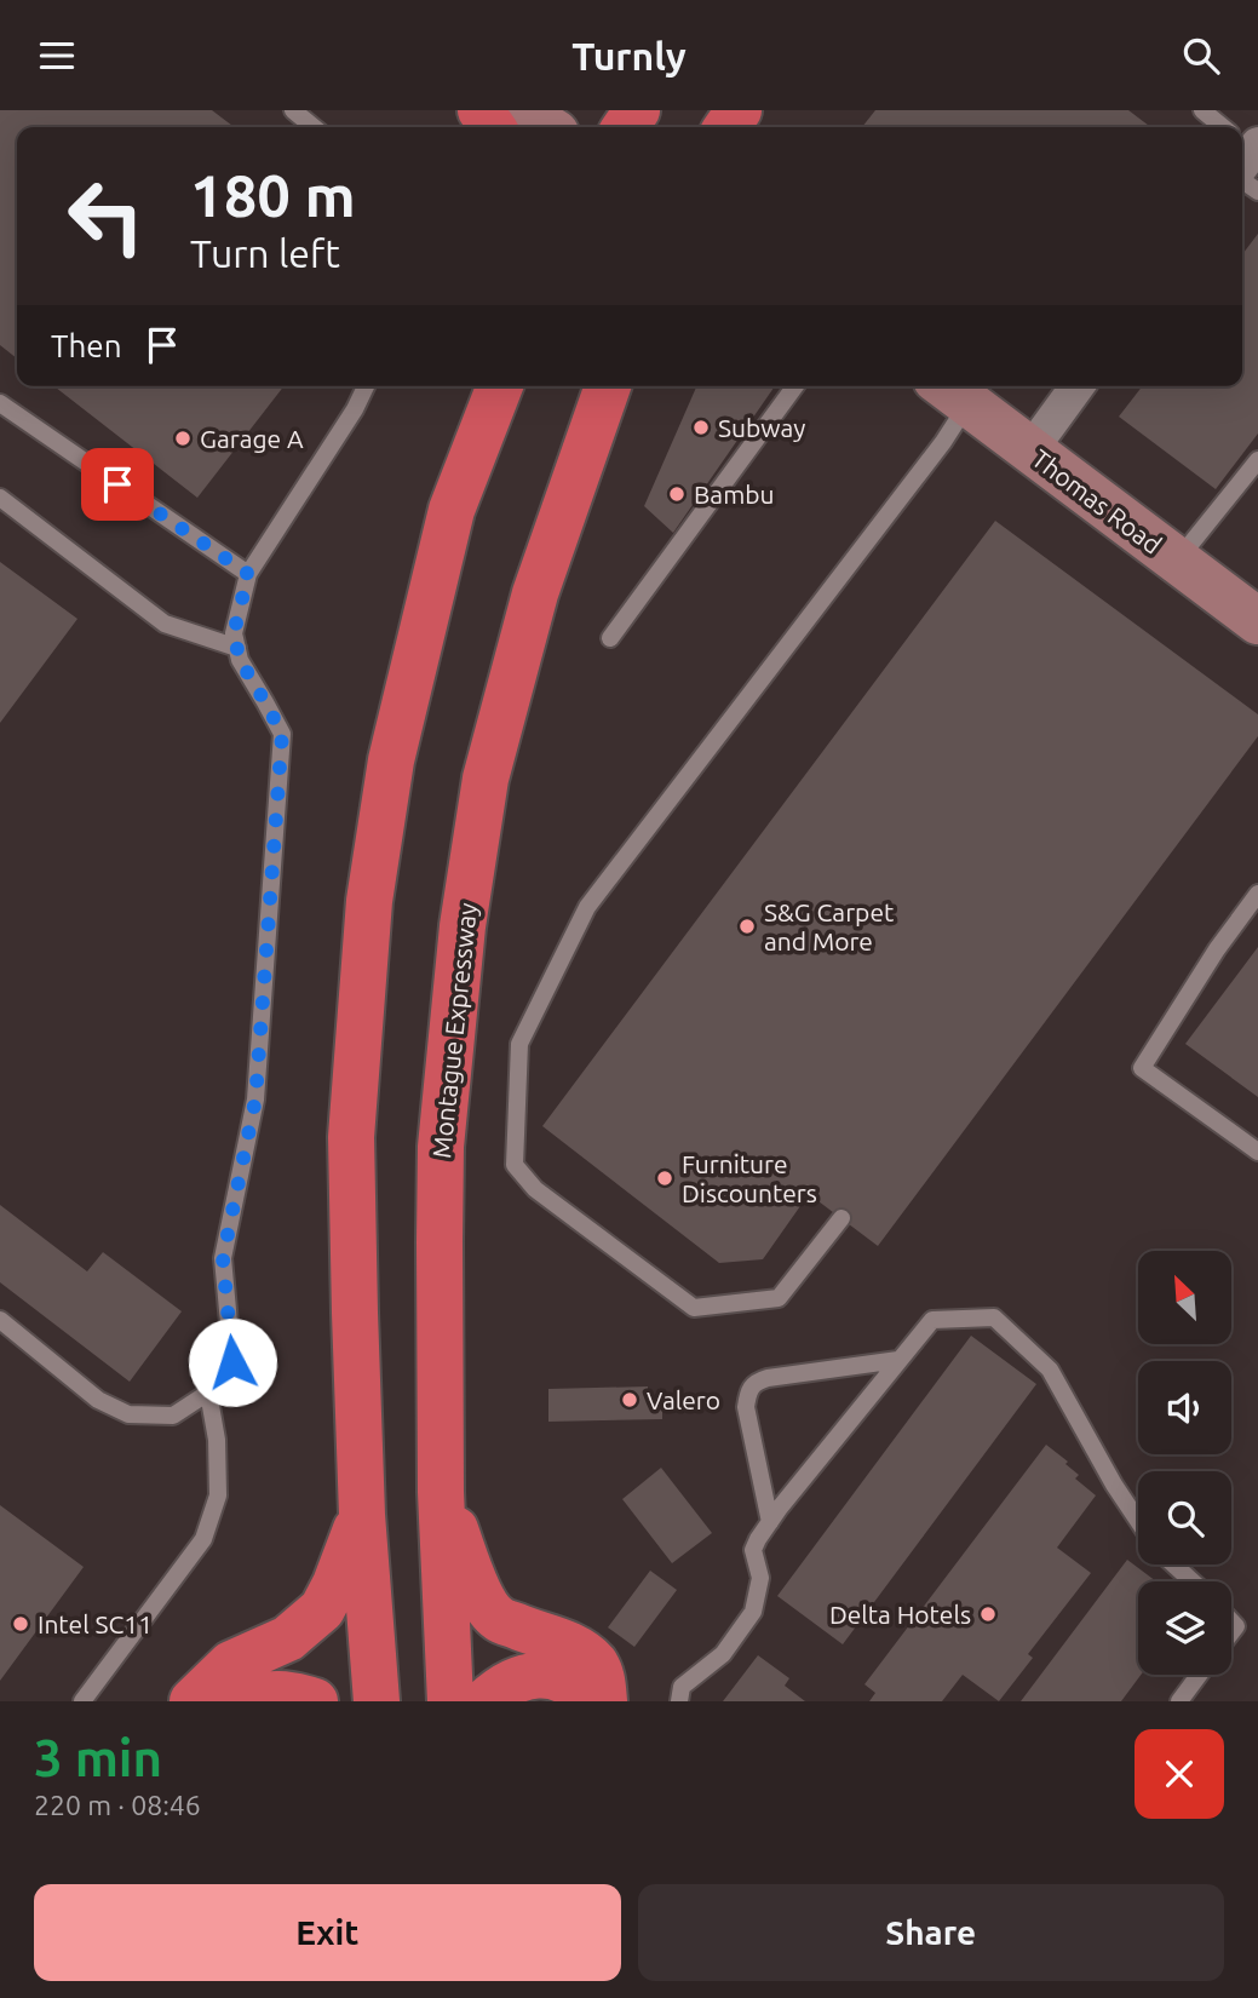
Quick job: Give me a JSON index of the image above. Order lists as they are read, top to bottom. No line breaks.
{"streets":{"highway":["Montague Expressway"],"street":["Thomas Road"]},"places":["Subway","Garage A","Bambu","S&G Carpet and More","Furniture Discounters","Valero","Delta Hotels","Intel SC11"],"north":"top left","page":{"header":"Turnly","turn":["180 m","Turn left"],"then":"Then","heading":["3 min","220 m · 08:46"],"buttons":["Exit","Share"]}}
